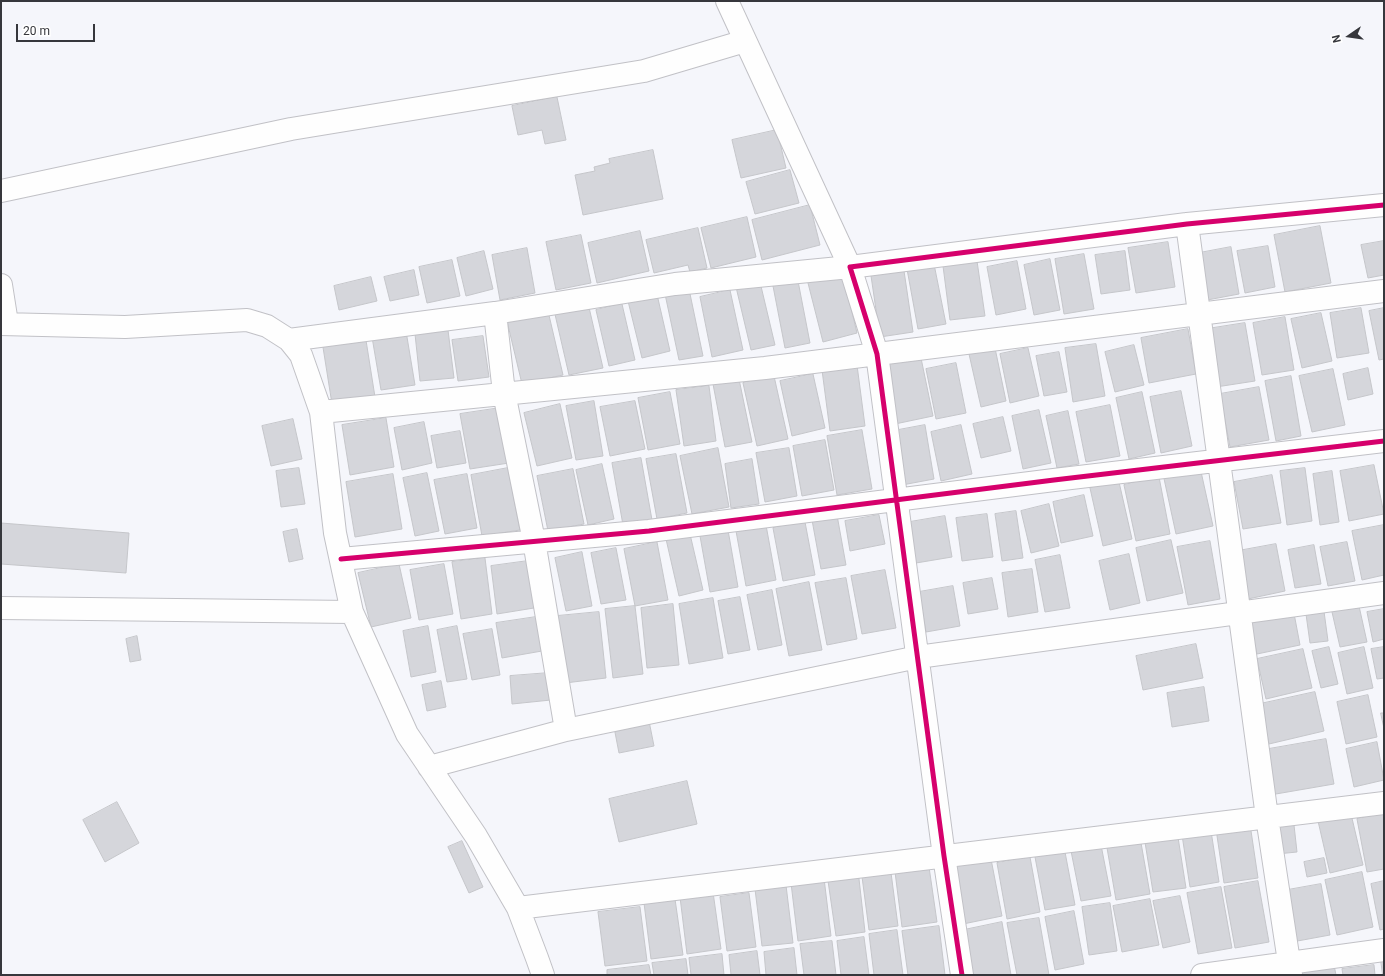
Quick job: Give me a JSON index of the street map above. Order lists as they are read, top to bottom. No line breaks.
{"scale_bar":"20 m","north":"left"}
